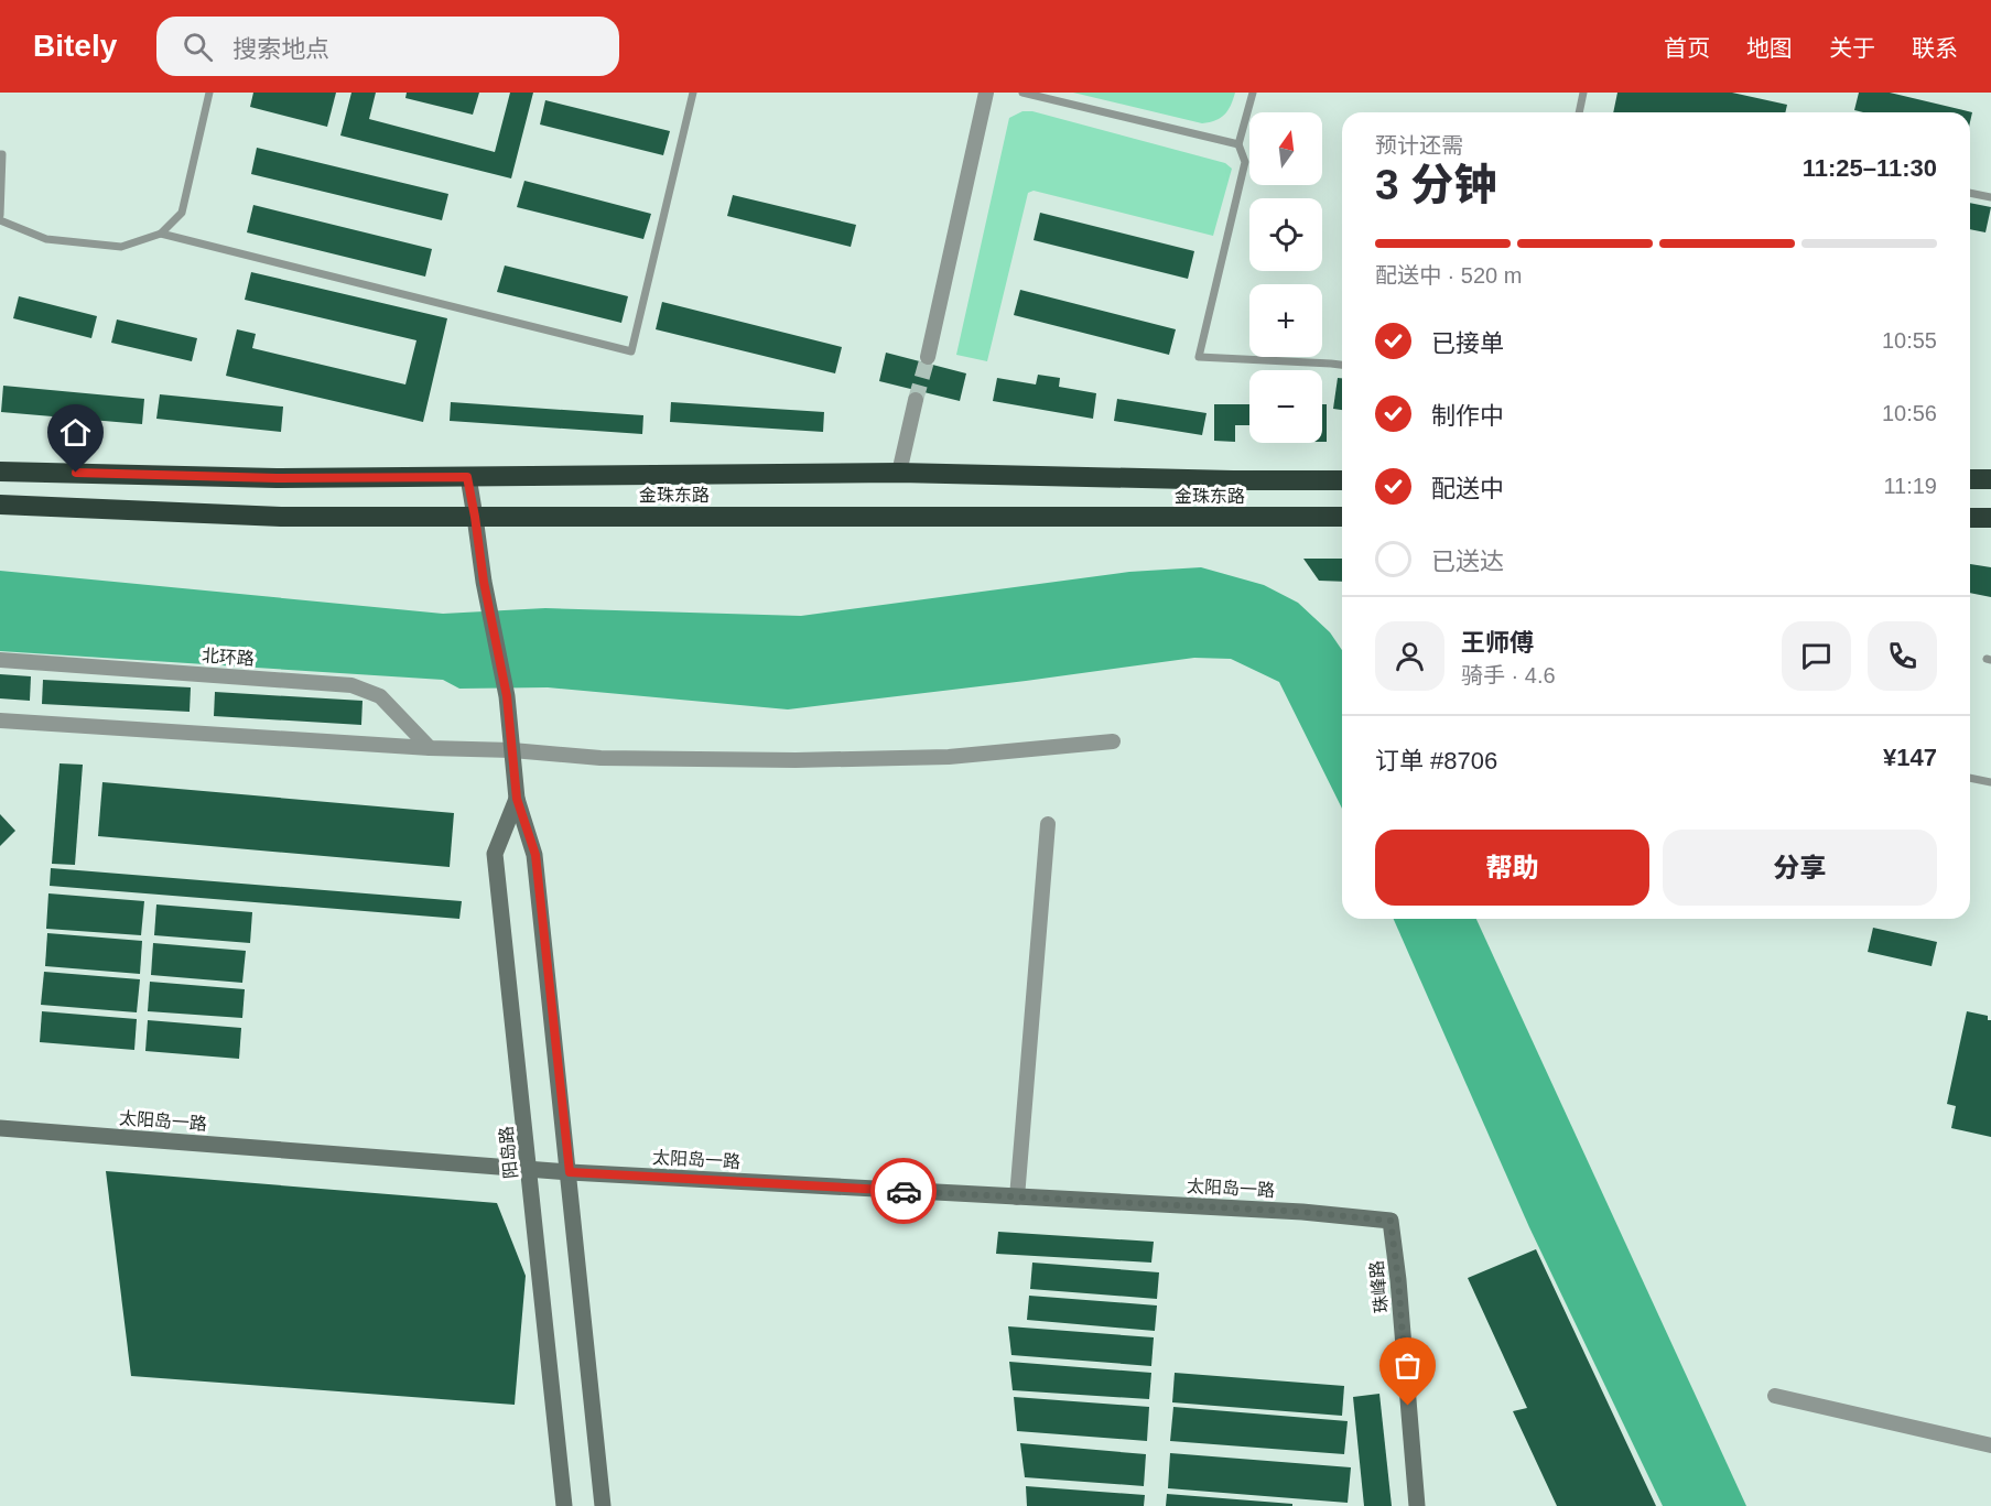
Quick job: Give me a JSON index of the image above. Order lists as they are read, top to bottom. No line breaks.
{"streets":{"highway":["金珠东路"],"main road":["太阳岛一路","阳岛路","珠峰路"],"street":["北环路"]},"crossings":[["金珠东路","阳岛路"],["太阳岛一路","阳岛路"],["太阳岛一路","珠峰路"]],"north":"top","page":{"header":"Bitely","search":"搜索地点","nav":["首页","地图","关于","联系"],"map_buttons":["+","−"],"heading":["3 分钟","预计还需","11:25–11:30"],"panel":["王师傅","骑手 · 4.6","订单 #8706","¥147"],"bar":"配送中 · 520 m","list":[["已接单","10:55"],["制作中","10:56"],["配送中","11:19"],"已送达"],"buttons":["帮助","分享"]}}
